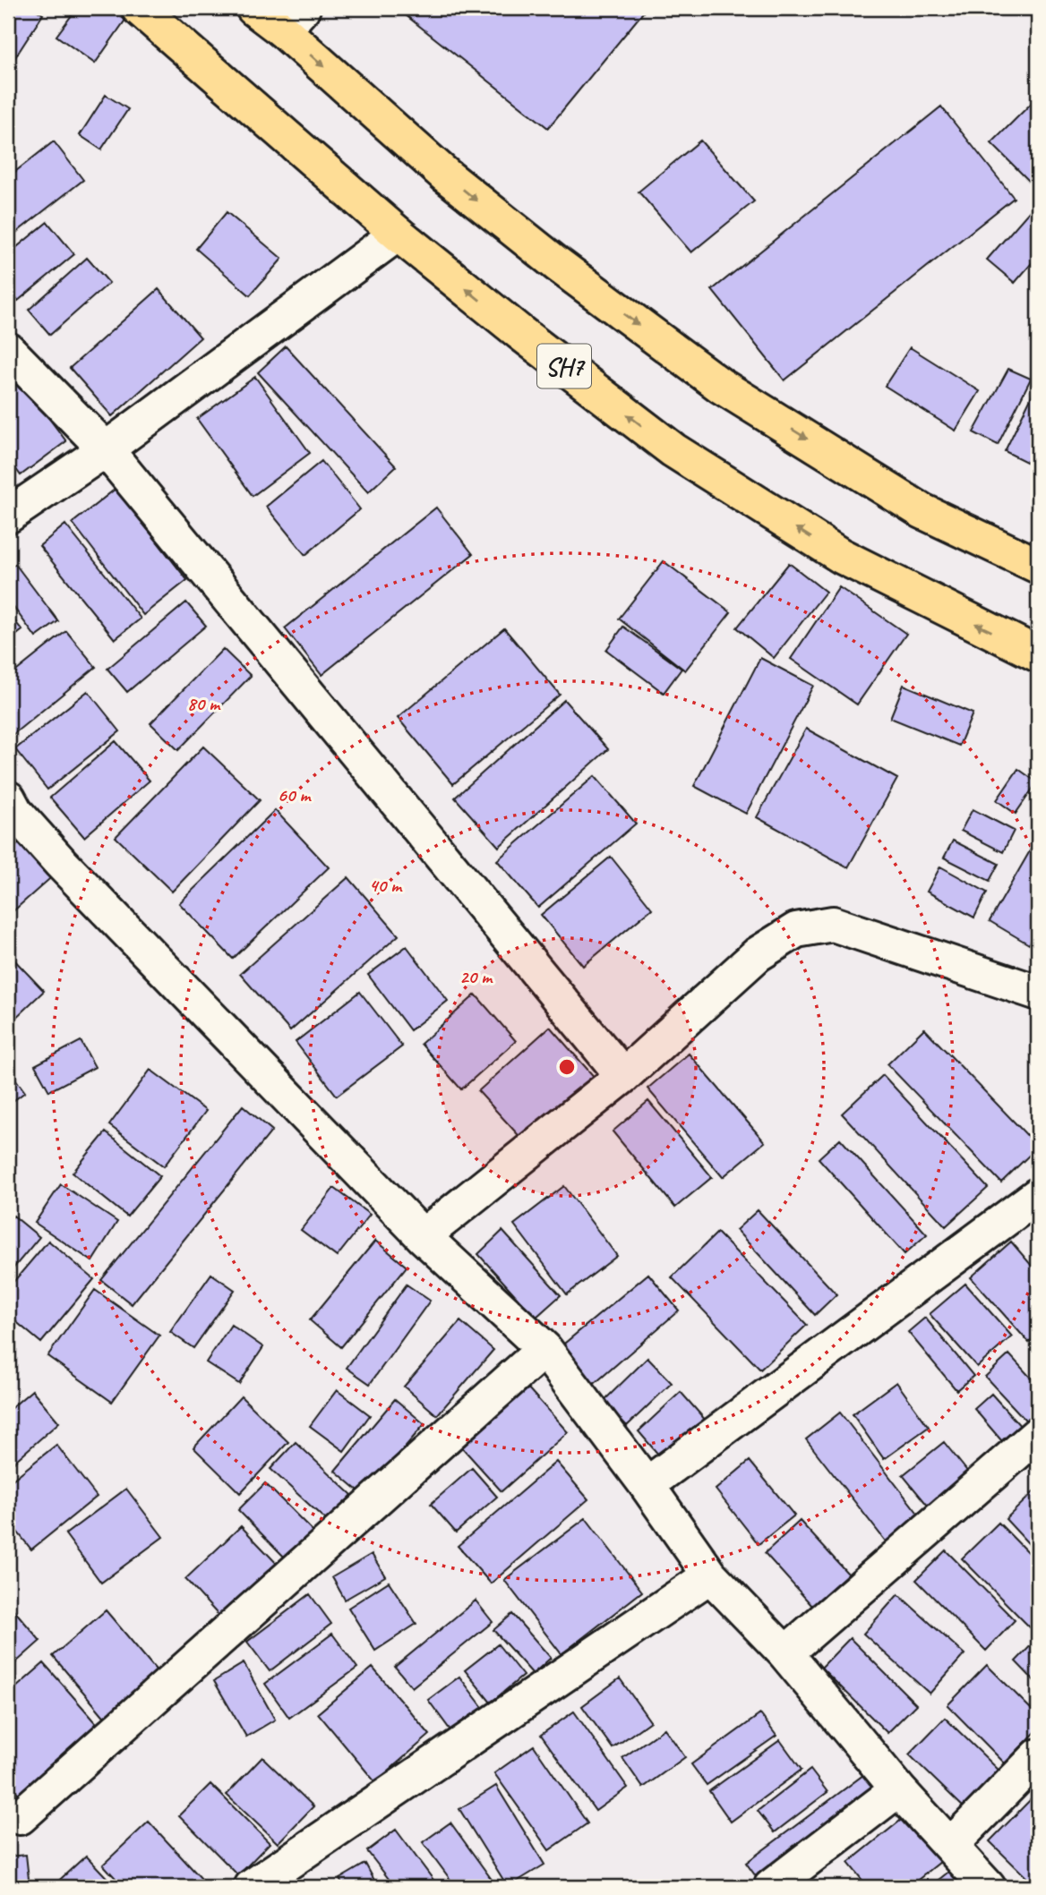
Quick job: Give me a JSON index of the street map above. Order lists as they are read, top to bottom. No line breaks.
{"streets":{"main road":["SH7"]},"rings":["80 m","60 m","40 m","20 m"]}
